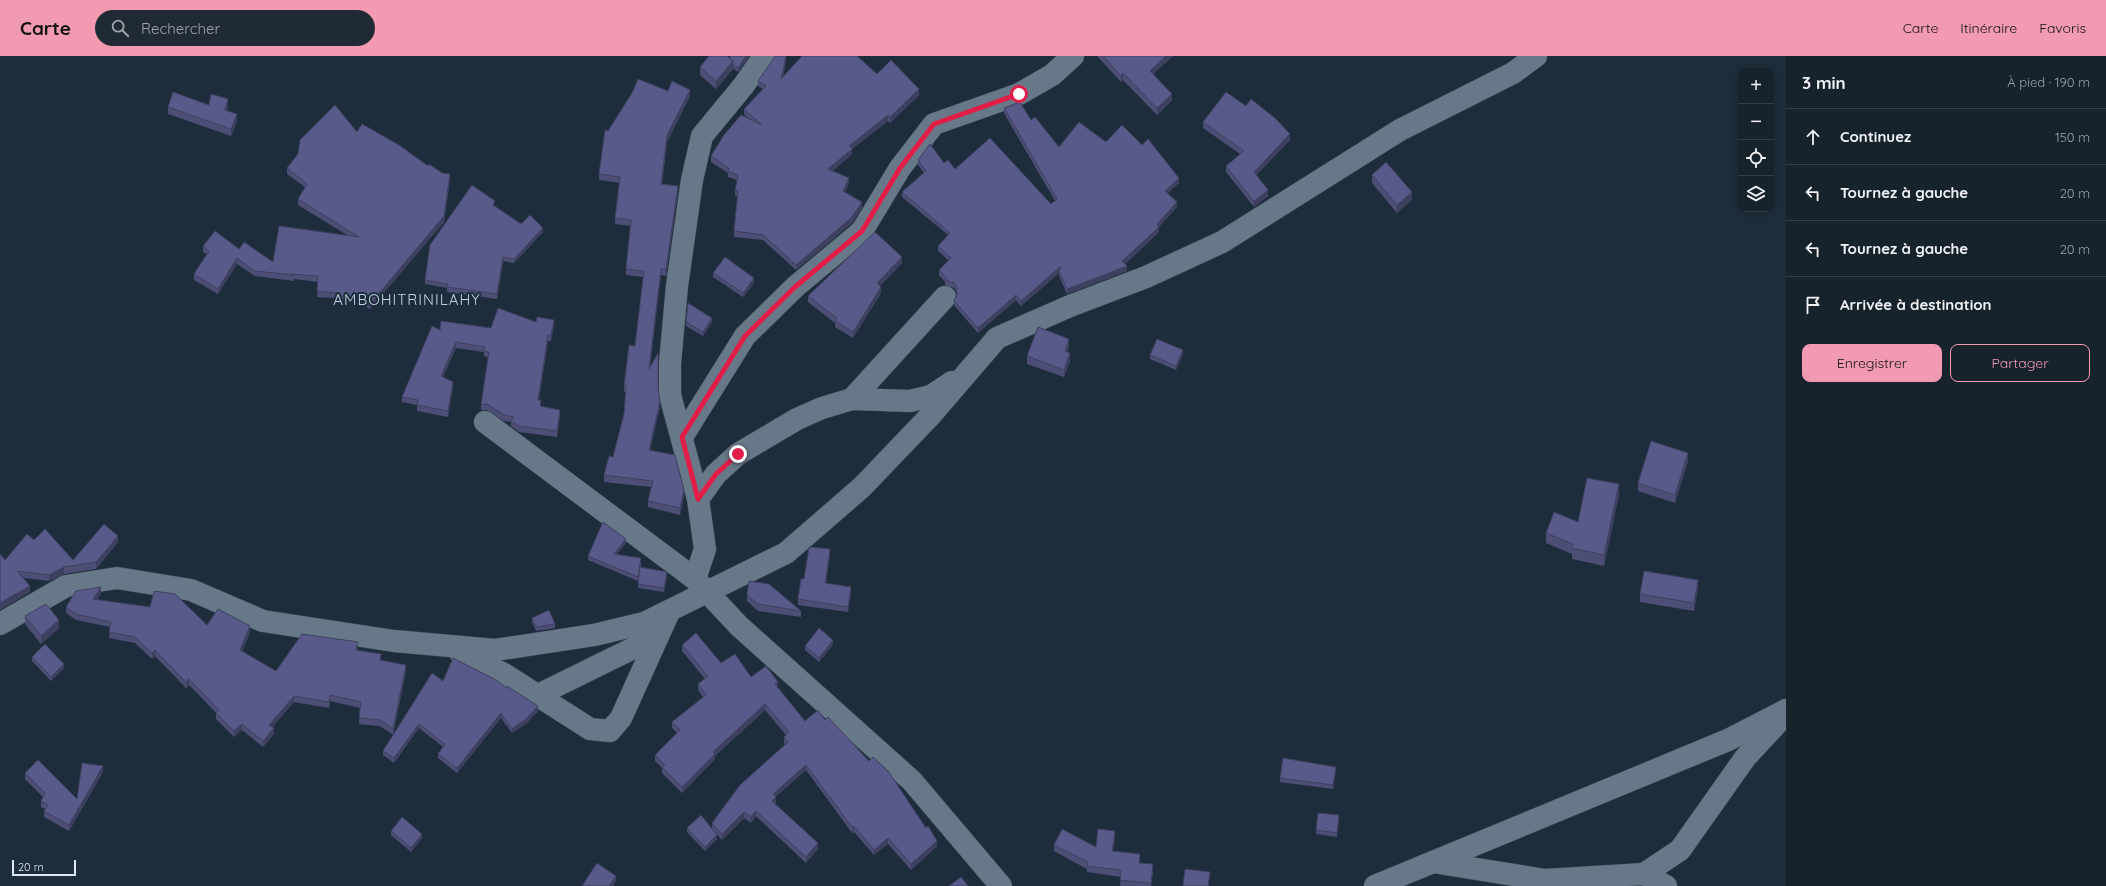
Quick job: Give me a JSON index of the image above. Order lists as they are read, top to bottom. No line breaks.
{"districts":["AMBOHITRINILAHY"],"scale_bar":"20 m","page":{"header":"Carte","search":"Rechercher","nav":["Carte","Itinéraire","Favoris"],"heading":["3 min","À pied · 190 m"],"map_buttons":["+","−"],"list":[["Continuez","150 m"],["Tournez à gauche","20 m"],["Tournez à gauche","20 m"],"Arrivée à destination"],"buttons":["Enregistrer","Partager"],"scale":"20 m"}}
